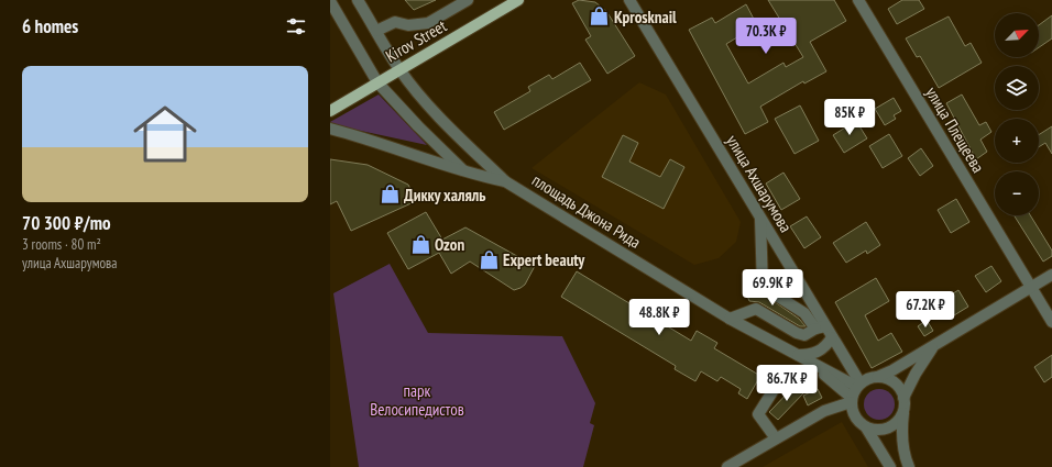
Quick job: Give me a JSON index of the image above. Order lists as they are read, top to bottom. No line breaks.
{"streets":{"main road":["Kirov Street"],"street":["улица Плещеева","улица Ахшарумова","площадь Джона Рида"]},"crossings":[["улица Ахшарумова","площадь Джона Рида"]],"parks":["парк Велосипедистов"],"places":{"shop":["Kprosknail","Дикку халяль","Ozon","Expert beauty"]},"north":"top right","page":{"heading":"6 homes","map_buttons":["+","−"],"price":["70.3K ₽","85K ₽","69.9K ₽","67.2K ₽","48.8K ₽","86.7K ₽"],"list":[{"name":"70 300 ₽/mo","note":"3 rooms · 80 m² · улица Ахшарумова"}]}}
